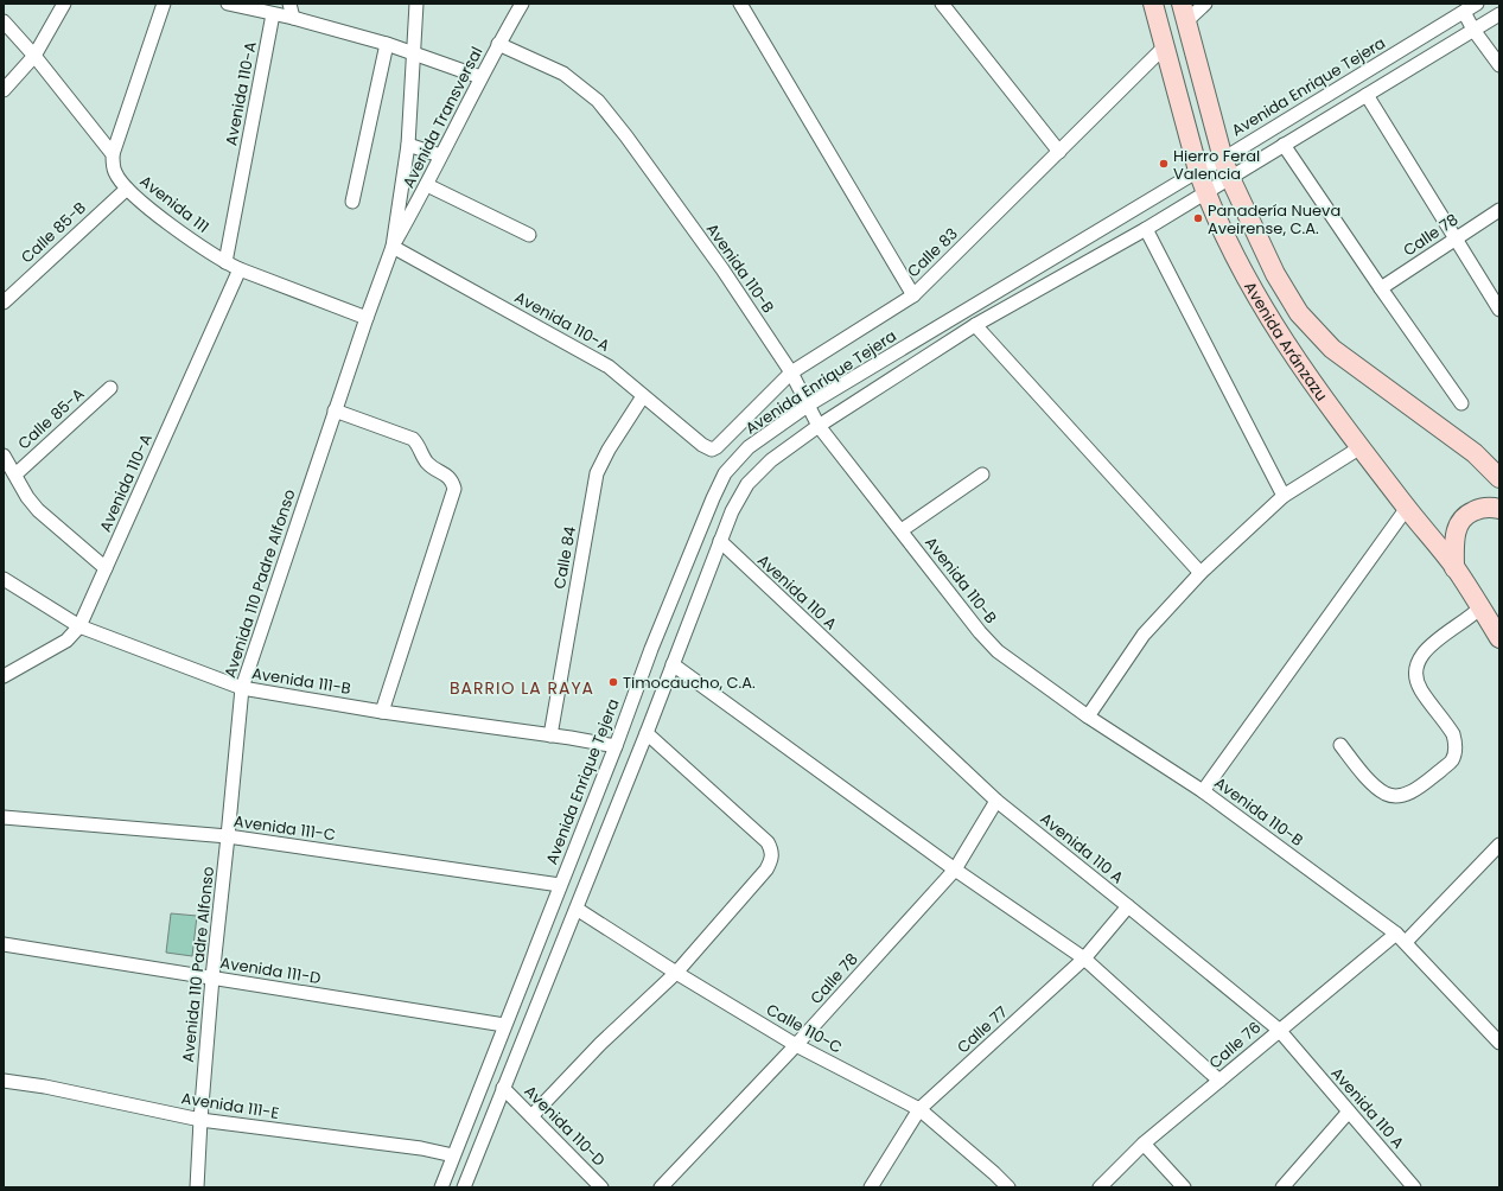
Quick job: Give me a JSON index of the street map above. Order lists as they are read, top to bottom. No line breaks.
{"streets":{"main road":["Avenida Aránzazu"],"street":["Avenida Enrique Tejera","Avenida 110-A","Avenida Transversal","Avenida 111","Calle 85-B","Calle 78","Calle 83","Avenida 110-B","Calle 85-A","Calle 84","Avenida 110 Padre Alfonso","Avenida 110 A","Avenida 111-B","Avenida 111-C","Avenida 111-D","Calle 110-C","Calle 77","Calle 76","Avenida 111-E","Avenida 110-D"]},"crossings":[["Avenida Enrique Tejera","Avenida 110-B"],["Avenida Enrique Tejera","Avenida Aránzazu"],["Avenida Enrique Tejera","Avenida 111-B"],["Avenida Enrique Tejera","Avenida 111-C"],["Avenida Enrique Tejera","Avenida 111-D"],["Avenida Enrique Tejera","Avenida 111-E"],["Avenida 110-A","Avenida Transversal"],["Avenida 110-A","Avenida 111"],["Avenida 110-A","Calle 83"],["Avenida 110-A","Calle 84"],["Avenida 110-A","Avenida 110 Padre Alfonso"],["Avenida 110-A","Avenida 111-B"],["Avenida Transversal","Avenida 110-B"],["Avenida Transversal","Avenida 110 Padre Alfonso"],["Avenida 111","Calle 85-B"],["Avenida 111","Avenida 110 Padre Alfonso"],["Calle 78","Avenida 110 A"],["Calle 78","Calle 110-C"],["Calle 83","Avenida 110-B"],["Calle 83","Avenida Aránzazu"],["Avenida 110-B","Calle 76"],["Calle 84","Avenida 111-B"],["Avenida 110 Padre Alfonso","Avenida 111-B"],["Avenida 110 Padre Alfonso","Avenida 111-C"],["Avenida 110 Padre Alfonso","Avenida 111-D"],["Avenida 110 Padre Alfonso","Avenida 111-E"],["Avenida 110 A","Calle 77"],["Avenida 110 A","Calle 76"],["Calle 110-C","Calle 77"]],"districts":["BARRIO LA RAYA"],"places":["Hierro Feral Valencia","Panadería Nueva Aveirense, C.A.","Timocaucho, C.A."]}
